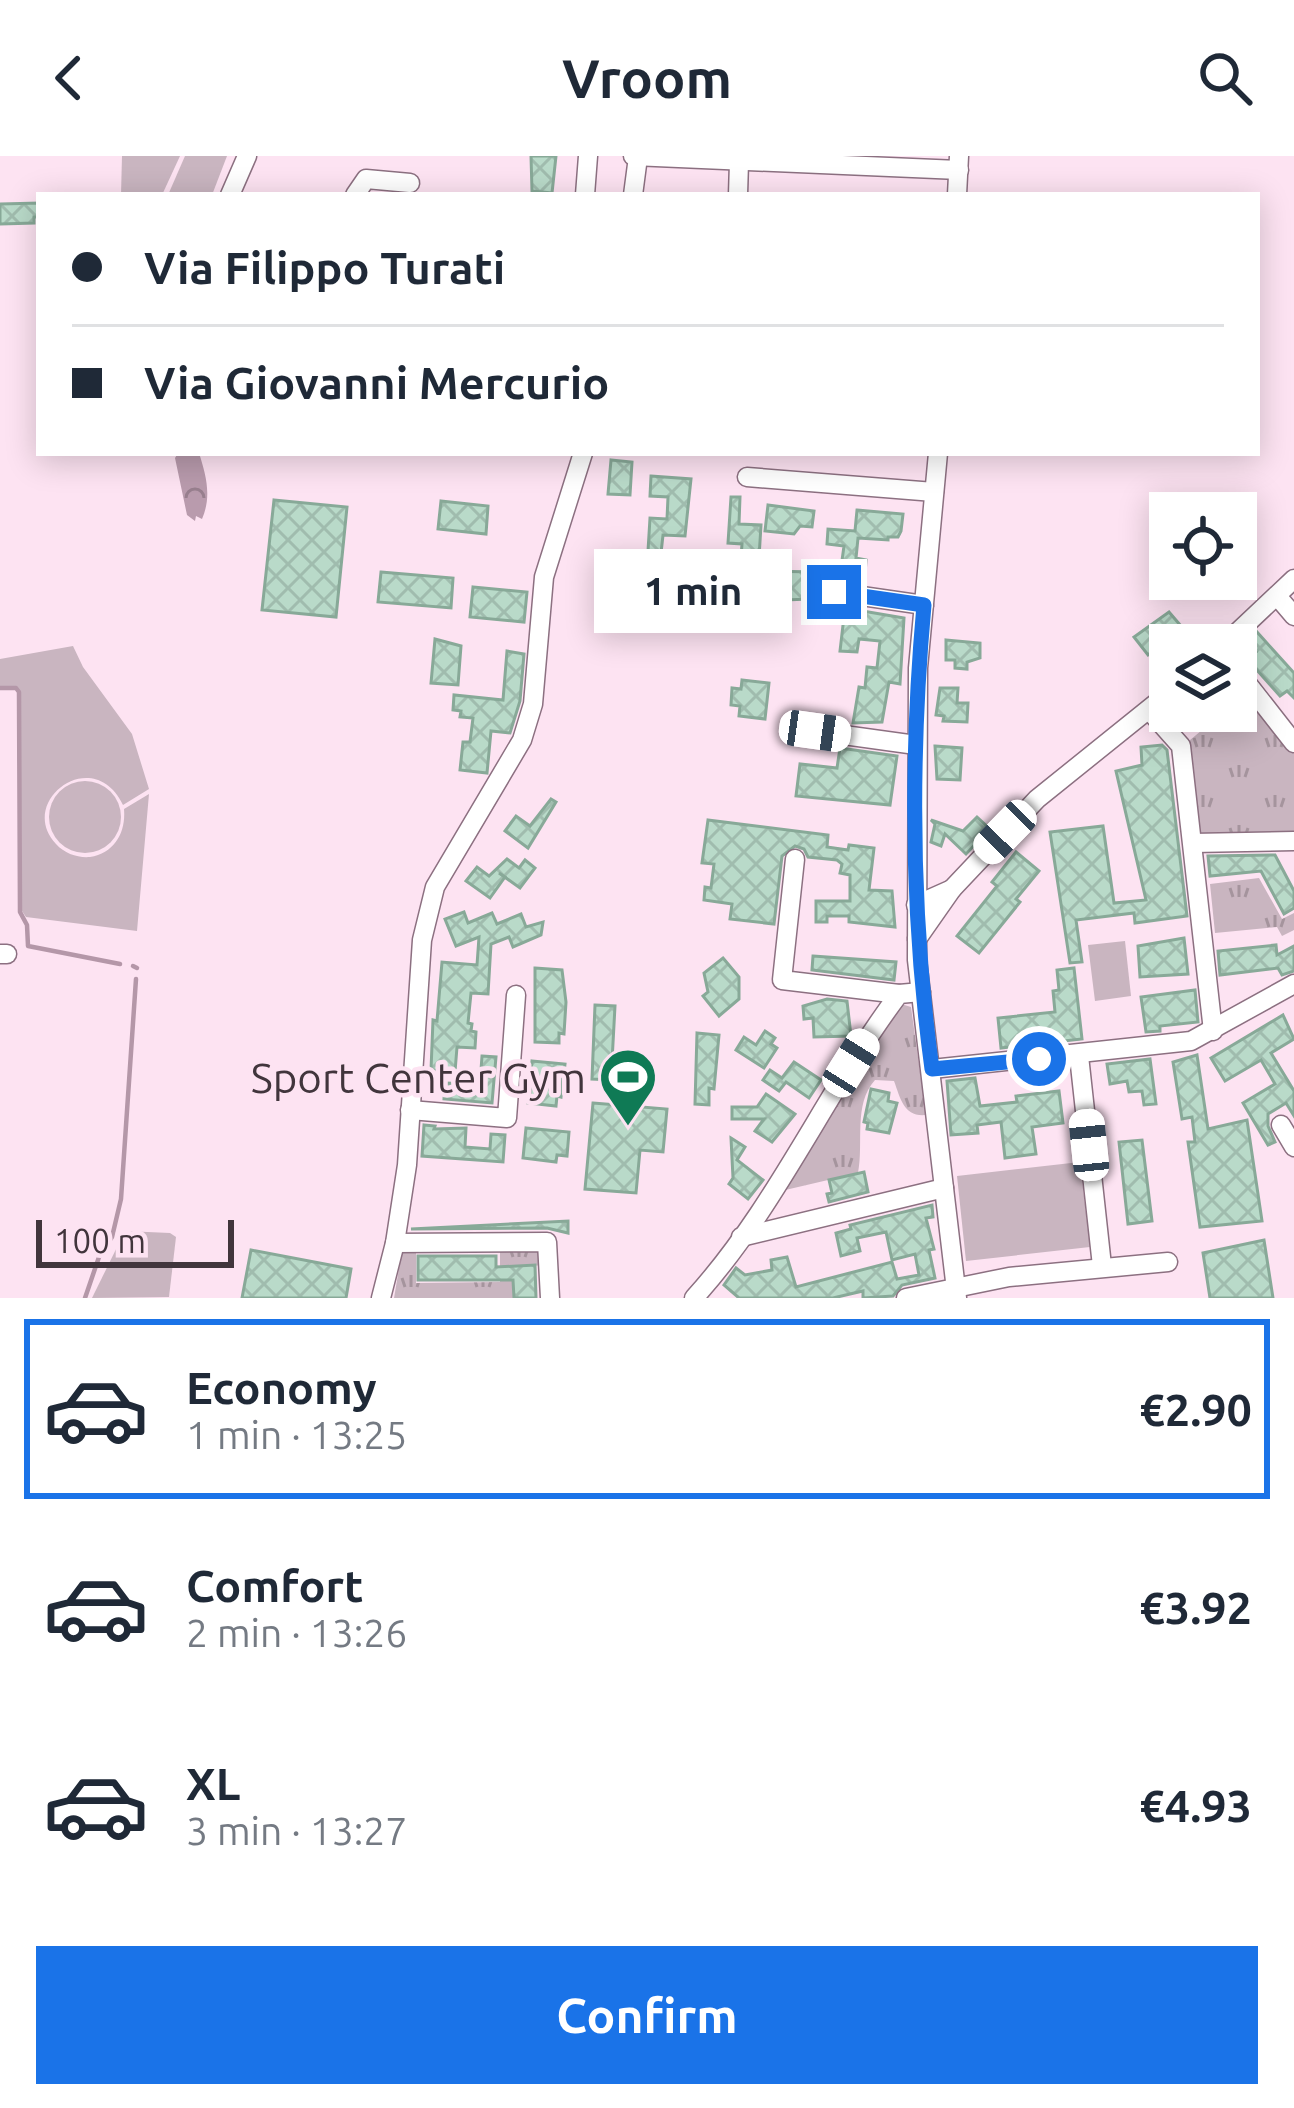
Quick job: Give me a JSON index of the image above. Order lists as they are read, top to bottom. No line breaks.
{"places":{"sports":["Sport Center Gym"]},"scale_bar":"100 m","page":{"header":"Vroom","banner":["Via Filippo Turati","Via Giovanni Mercurio"],"bubble":"1 min","scale":"100 m","list":[{"name":"Economy","note":"1 min · 13:25","value":"€2.90"},{"name":"Comfort","note":"2 min · 13:26","value":"€3.92"},{"name":"XL","note":"3 min · 13:27","value":"€4.93"}],"buttons":"Confirm"}}
